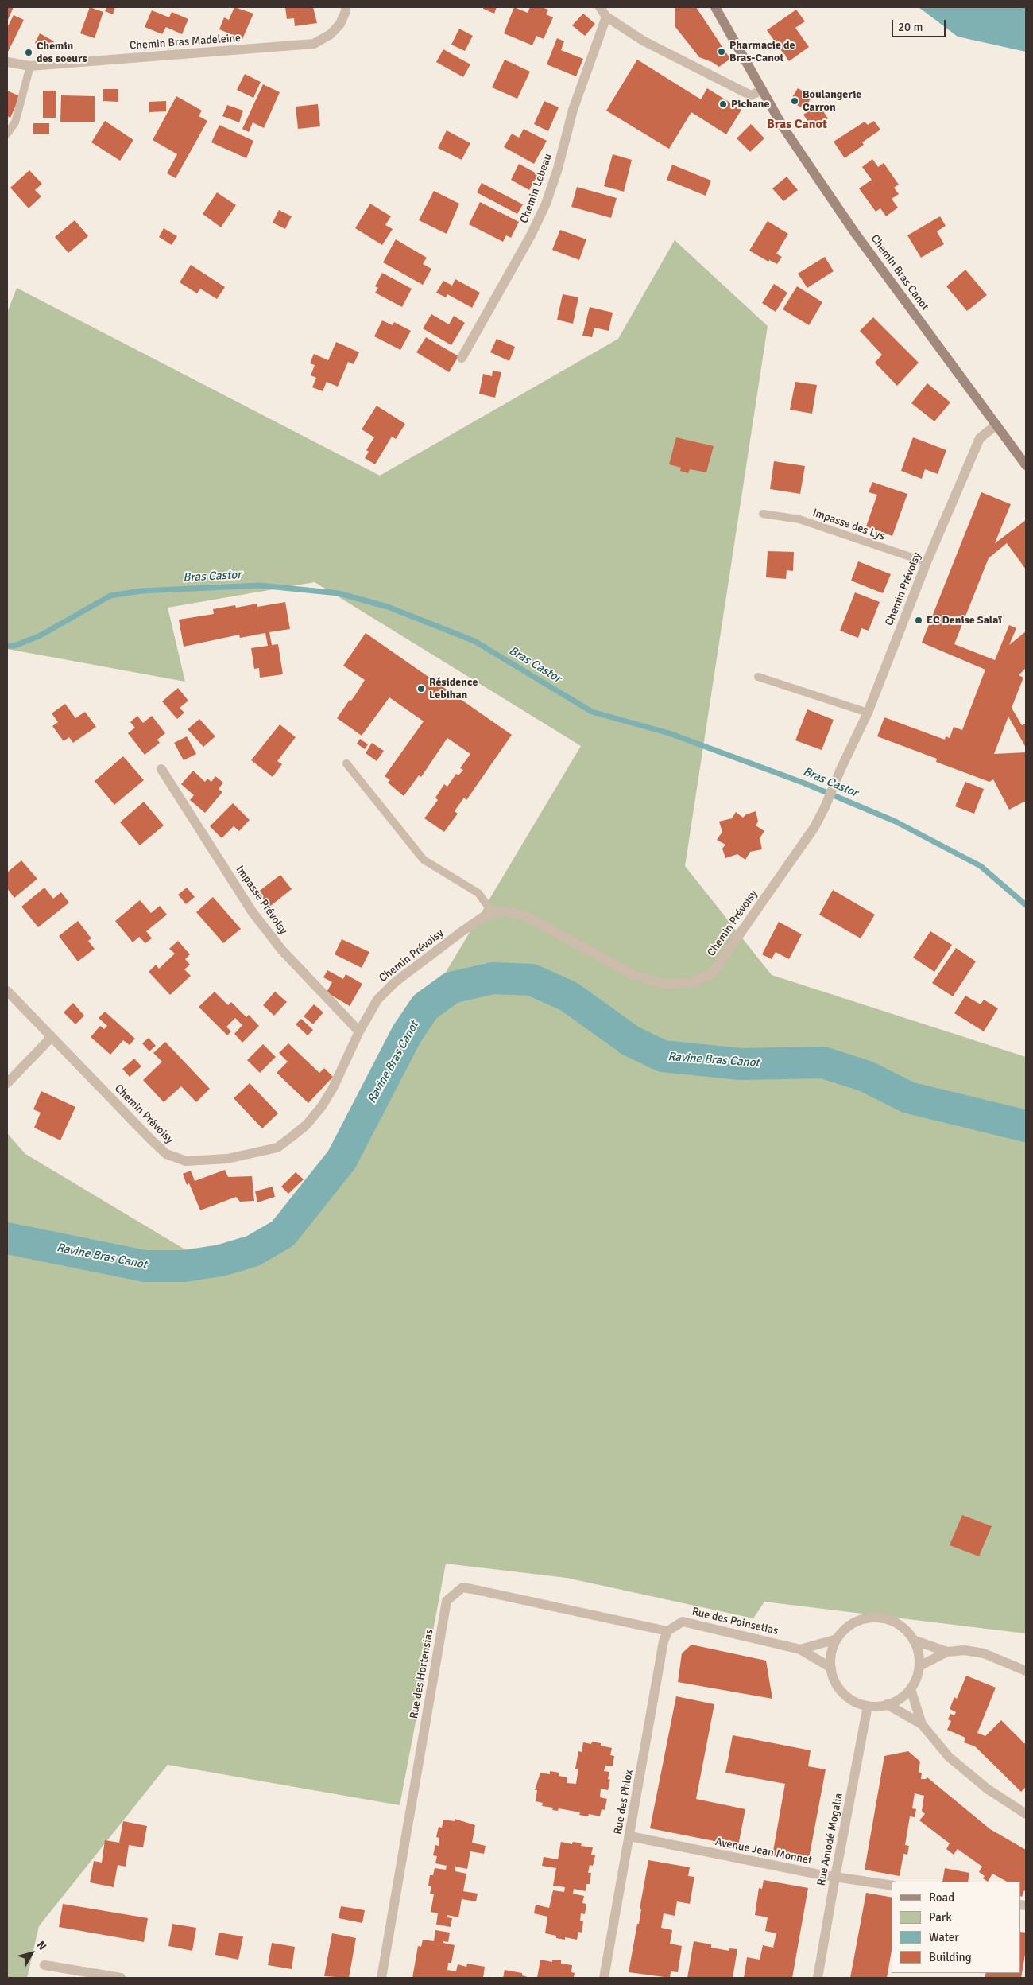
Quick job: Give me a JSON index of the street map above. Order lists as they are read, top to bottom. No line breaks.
{"streets":{"street":["Chemin Bras Madeleine","Chemin Lebeau","Chemin Bras Canot","Chemin Prévoisy","Impasse Prévoisy","Rue des Poinsetias","Rue des Hortensias","Rue des Phlox","Rue Amodé Mogalia","Avenue Jean Monnet"],"lane":["Impasse des Lys"]},"crossings":[["Chemin Bras Canot","Chemin Prévoisy"],["Impasse des Lys","Chemin Prévoisy"],["Chemin Prévoisy","Impasse Prévoisy"],["Rue des Poinsetias","Rue des Hortensias"],["Rue des Poinsetias","Rue des Phlox"],["Rue des Poinsetias","Rue Amodé Mogalia"],["Rue des Hortensias","Rue des Phlox"],["Rue des Phlox","Avenue Jean Monnet"],["Rue Amodé Mogalia","Avenue Jean Monnet"]],"districts":["Bras Canot"],"water":["Bras Castor","Ravine Bras Canot"],"places":["Pharmacie de Bras-Canot","Chemin des soeurs","Boulangerie Carron","Pichane","EC Denise Salaï","Résidence Lebihan"],"legend":["Road","Park","Water","Building"],"scale_bar":"20 m","north":"top right"}
